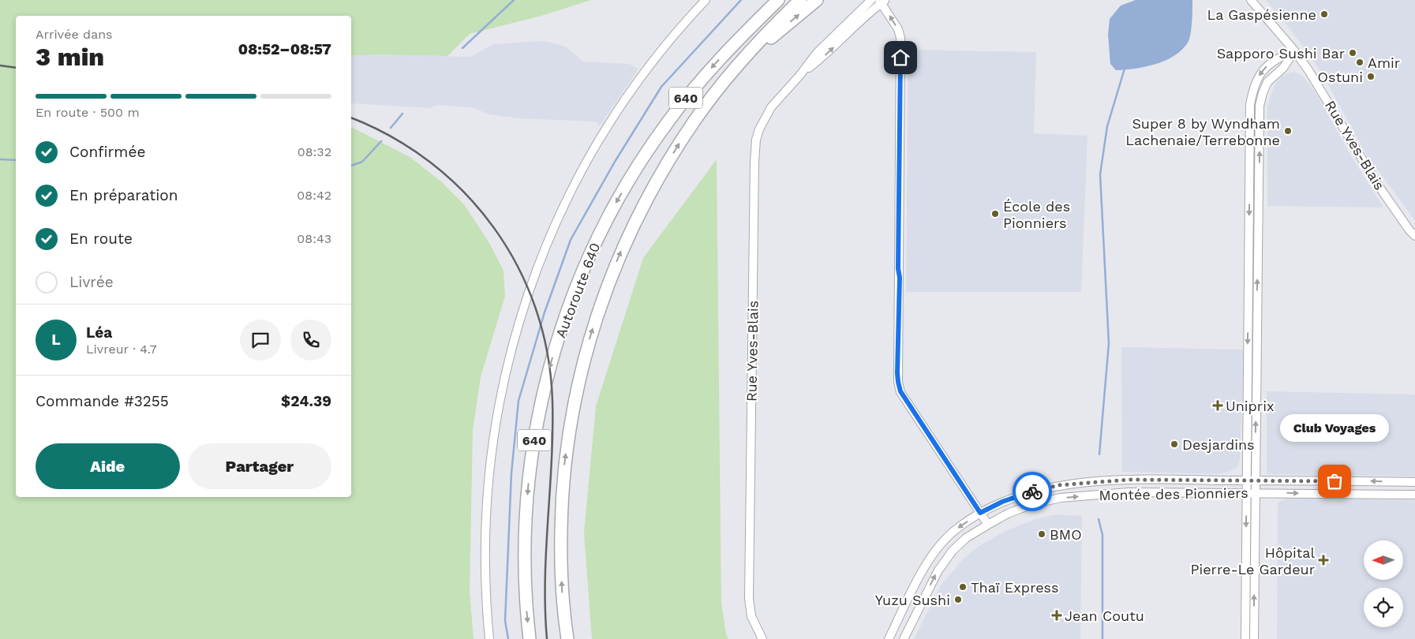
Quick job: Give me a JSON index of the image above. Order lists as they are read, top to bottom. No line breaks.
{"streets":{"highway":["640","Autoroute 640"],"street":["Rue Yves-Blais","Montée des Pionniers"]},"places":{"other":["La Gaspésienne","Sapporo Sushi Bar","Amir","Ostuni","Super 8 by Wyndham Lachenaie/Terrebonne","École des Pionniers","Desjardins","Club Voyages","BMO","Thaï Express","Yuzu Sushi"],"health":["Uniprix","Hôpital Pierre-Le Gardeur","Jean Coutu"]},"north":"left","page":{"heading":["3 min","Arrivée dans","08:52–08:57"],"panel":["Léa","Livreur · 4.7","Commande #3255","$24.39"],"bar":"En route · 500 m","list":[["Confirmée","08:32"],["En préparation","08:42"],["En route","08:43"],"Livrée"],"round":"L","bubble":"Club Voyages","buttons":["Aide","Partager"]}}
